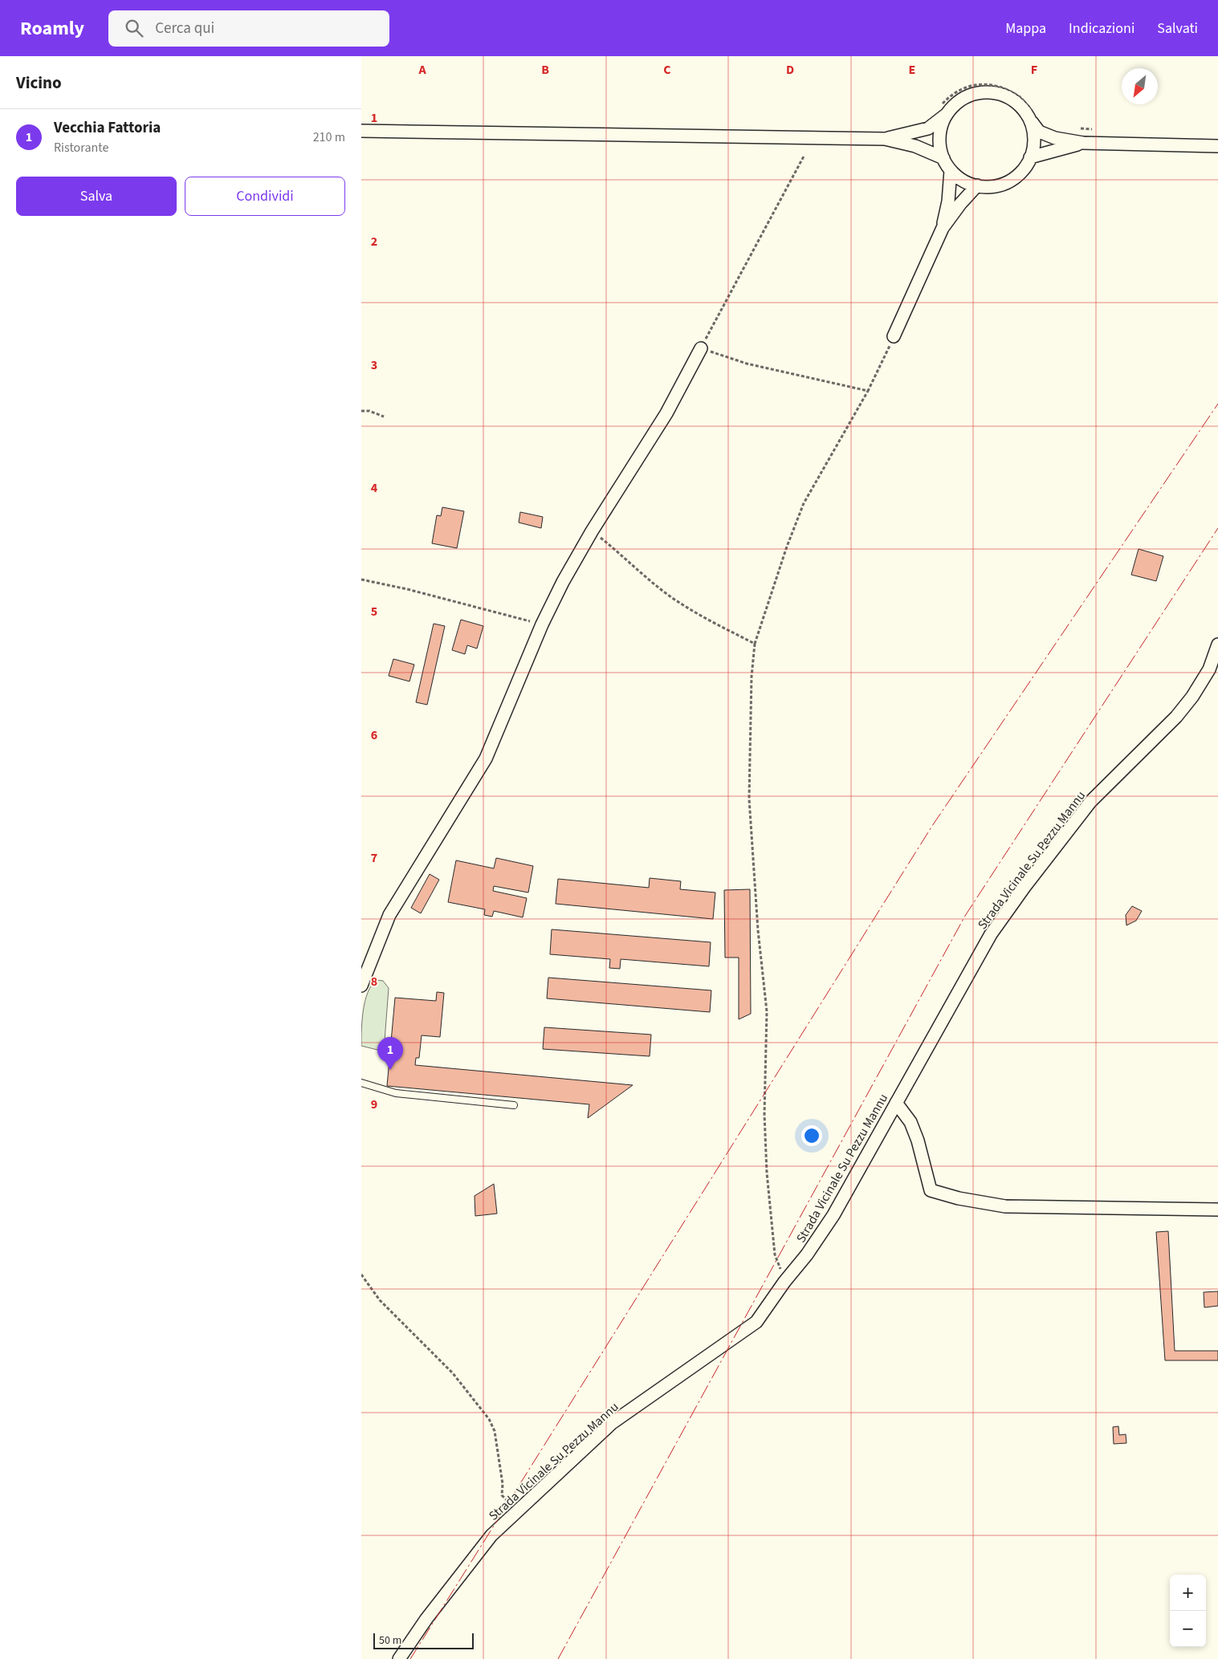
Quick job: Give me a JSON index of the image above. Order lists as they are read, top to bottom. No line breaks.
{"streets":{"street":["Strada Vicinale Su Pezzu Mannu"]},"scale_bar":"50 m","north":"bottom left","page":{"header":"Roamly","search":"Cerca qui","nav":["Mappa","Indicazioni","Salvati"],"heading":"Vicino","list":[{"mark":"1","name":"Vecchia Fattoria","note":"Ristorante","value":"210 m"}],"buttons":["Salva","Condividi"],"pins":"1","map_buttons":["+","−"],"scale":"50 m"},"grid":{"columns":["A","B","C","D","E","F"],"rows":["1","2","3","4","5","6","7","8","9"]}}
